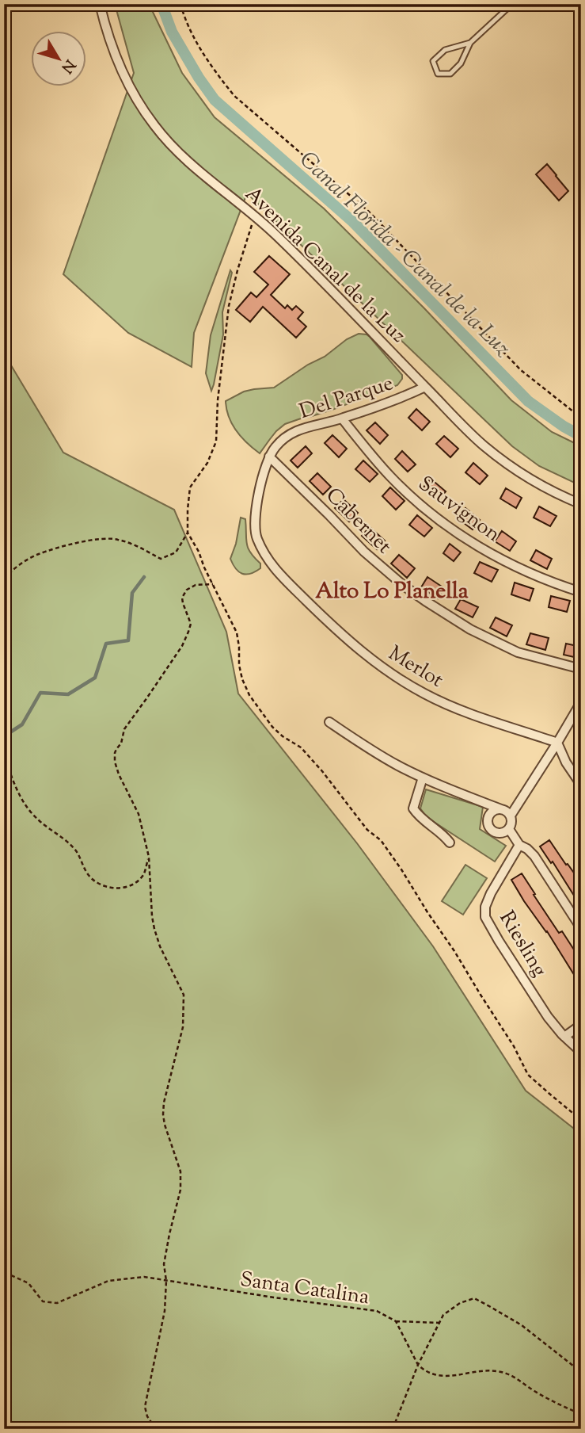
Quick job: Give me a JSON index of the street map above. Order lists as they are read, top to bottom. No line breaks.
{"streets":{"street":["Avenida Canal de la Luz","Del Parque","Sauvignon","Cabernet","Merlot","Riesling"],"path":["Santa Catalina"]},"crossings":[["Avenida Canal de la Luz","Del Parque"],["Del Parque","Sauvignon"],["Del Parque","Cabernet"],["Del Parque","Merlot"]],"districts":["Alto Lo Planella"],"water":["Canal Florida - Canal de la Luz"],"north":"bottom right"}
